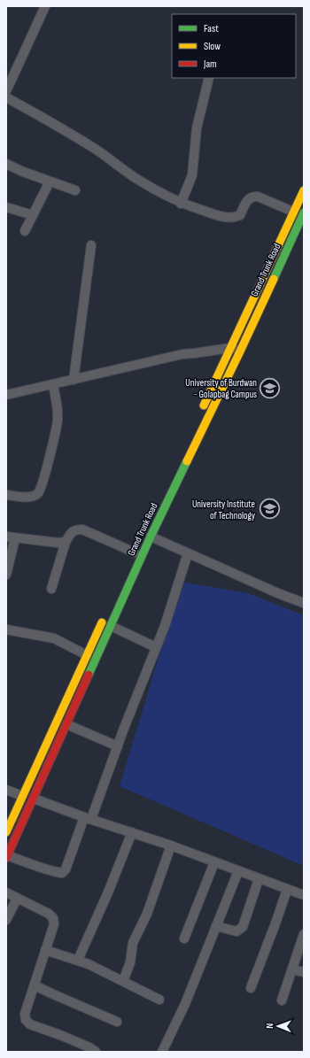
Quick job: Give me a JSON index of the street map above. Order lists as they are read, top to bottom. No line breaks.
{"streets":{"main road":["Grand Trunk Road"]},"places":{"school or university":["University of Burdwan - Golapbag Campus","University Institute of Technology"]},"legend":["Fast","Slow","Jam"],"north":"left"}
